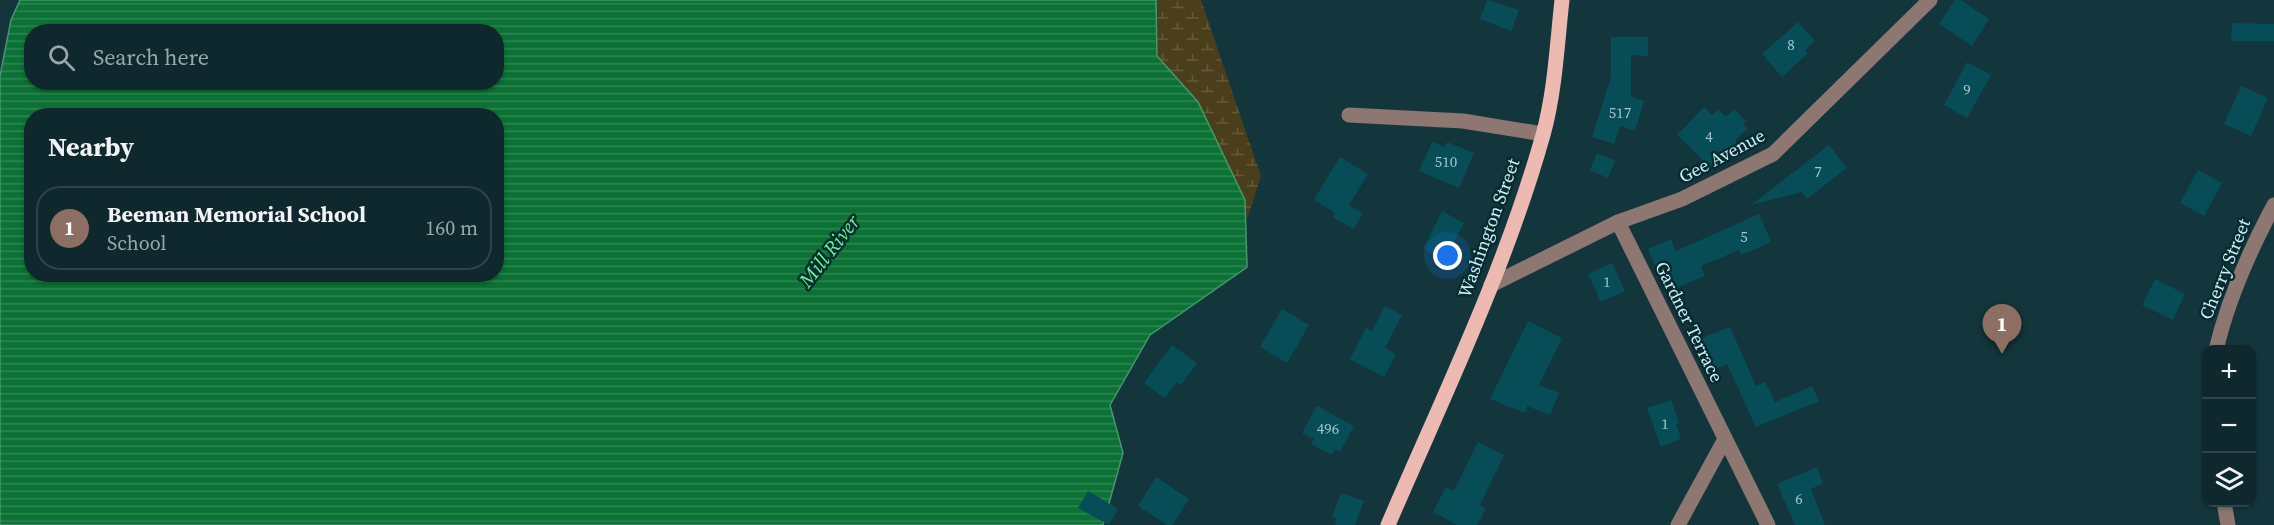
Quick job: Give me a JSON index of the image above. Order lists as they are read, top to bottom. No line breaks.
{"streets":{"main road":["Washington Street"],"street":["Gee Avenue","Cherry Street","Gardner Terrace"]},"crossings":[["Gee Avenue","Washington Street"],["Gee Avenue","Gardner Terrace"]],"water":["Mill River"],"house_numbers":["8","9","517","4","510","7","5","1","1","496","6"],"page":{"search":"Search here","heading":"Nearby","list":[{"mark":"1","name":"Beeman Memorial School","note":"School","value":"160 m"}],"pins":"1","map_buttons":["+","−"]}}
